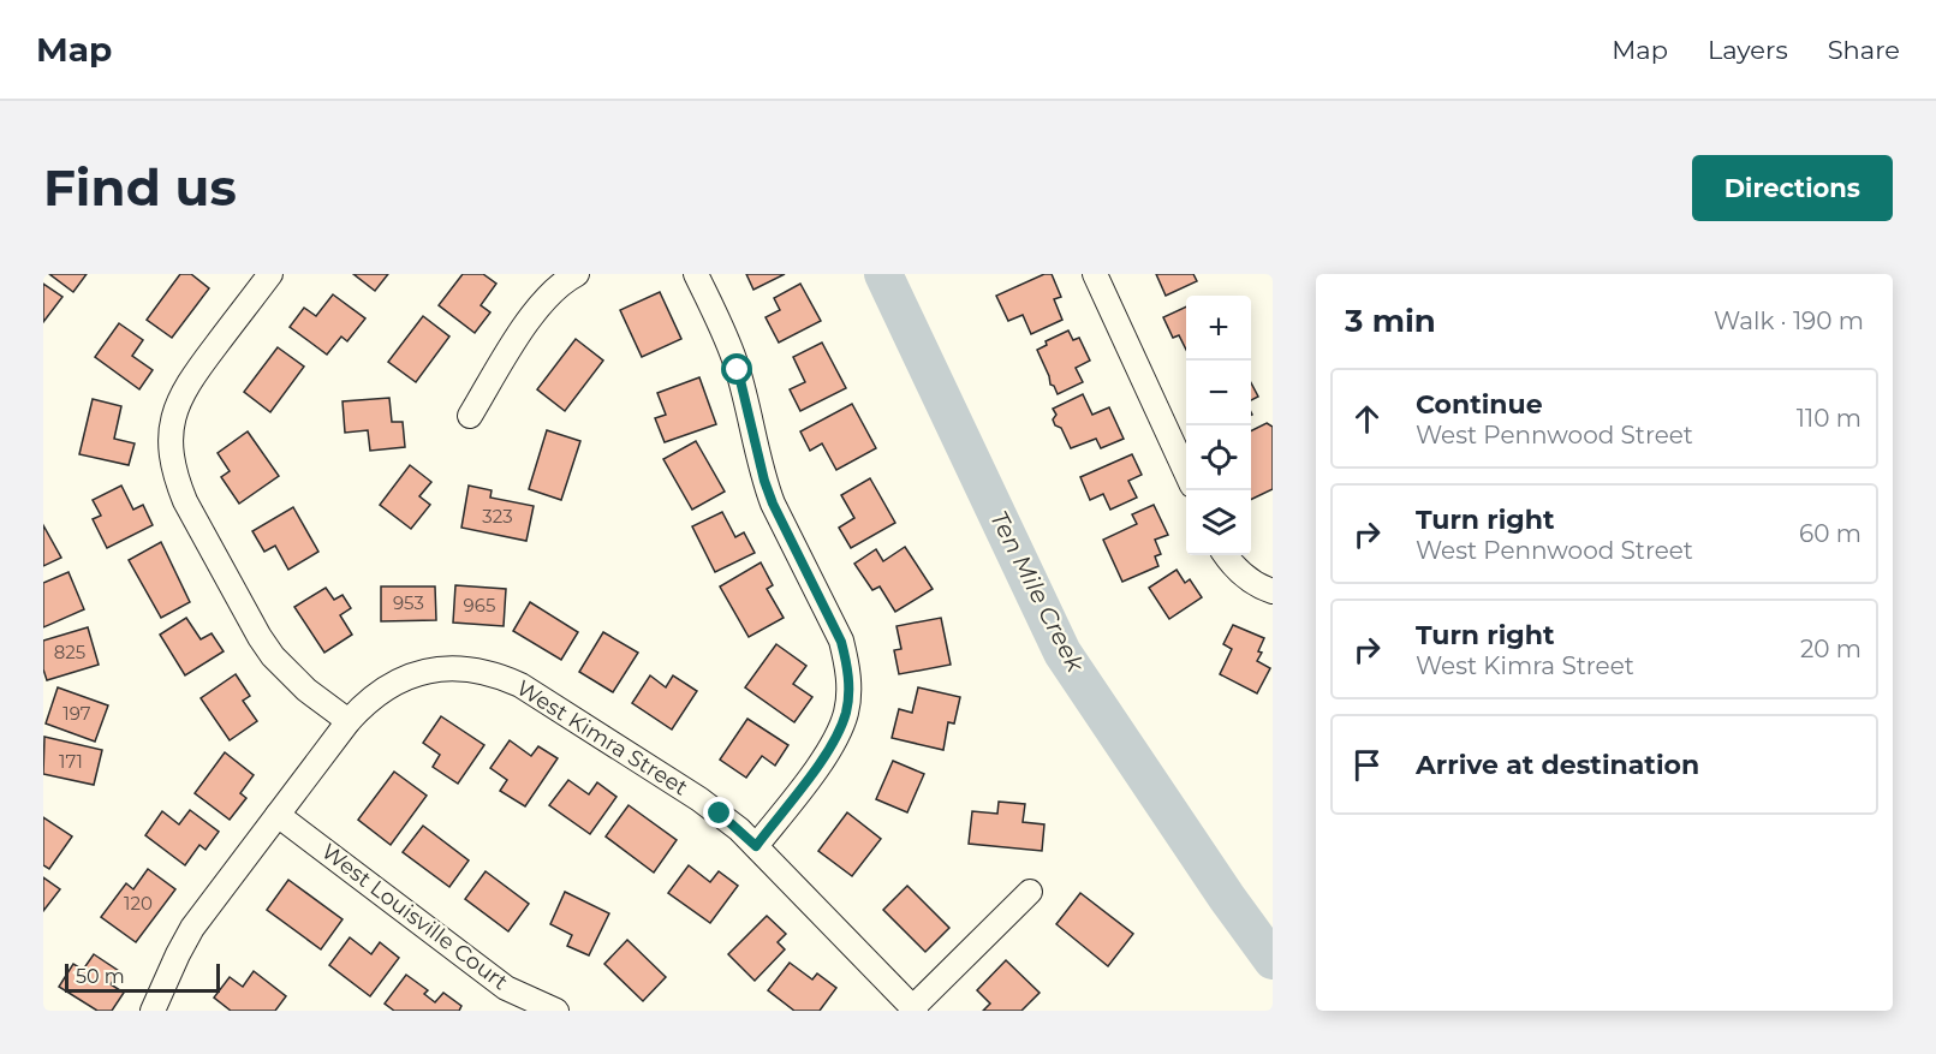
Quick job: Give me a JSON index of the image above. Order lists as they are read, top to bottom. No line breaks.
{"streets":{"street":["West Kimra Street","West Louisville Court"]},"crossings":[["West Kimra Street","West Louisville Court"]],"water":["Ten Mile Creek"],"house_numbers":["323","953","965","825","197","171","120"],"scale_bar":"50 m","page":{"header":"Map","nav":["Map","Layers","Share"],"buttons":"Directions","title":"Find us","heading":["3 min","Walk · 190 m"],"map_buttons":["+","−"],"list":[["Continue","West Pennwood Street","110 m"],["Turn right","West Pennwood Street","60 m"],["Turn right","West Kimra Street","20 m"],"Arrive at destination"],"scale":"50 m"}}
